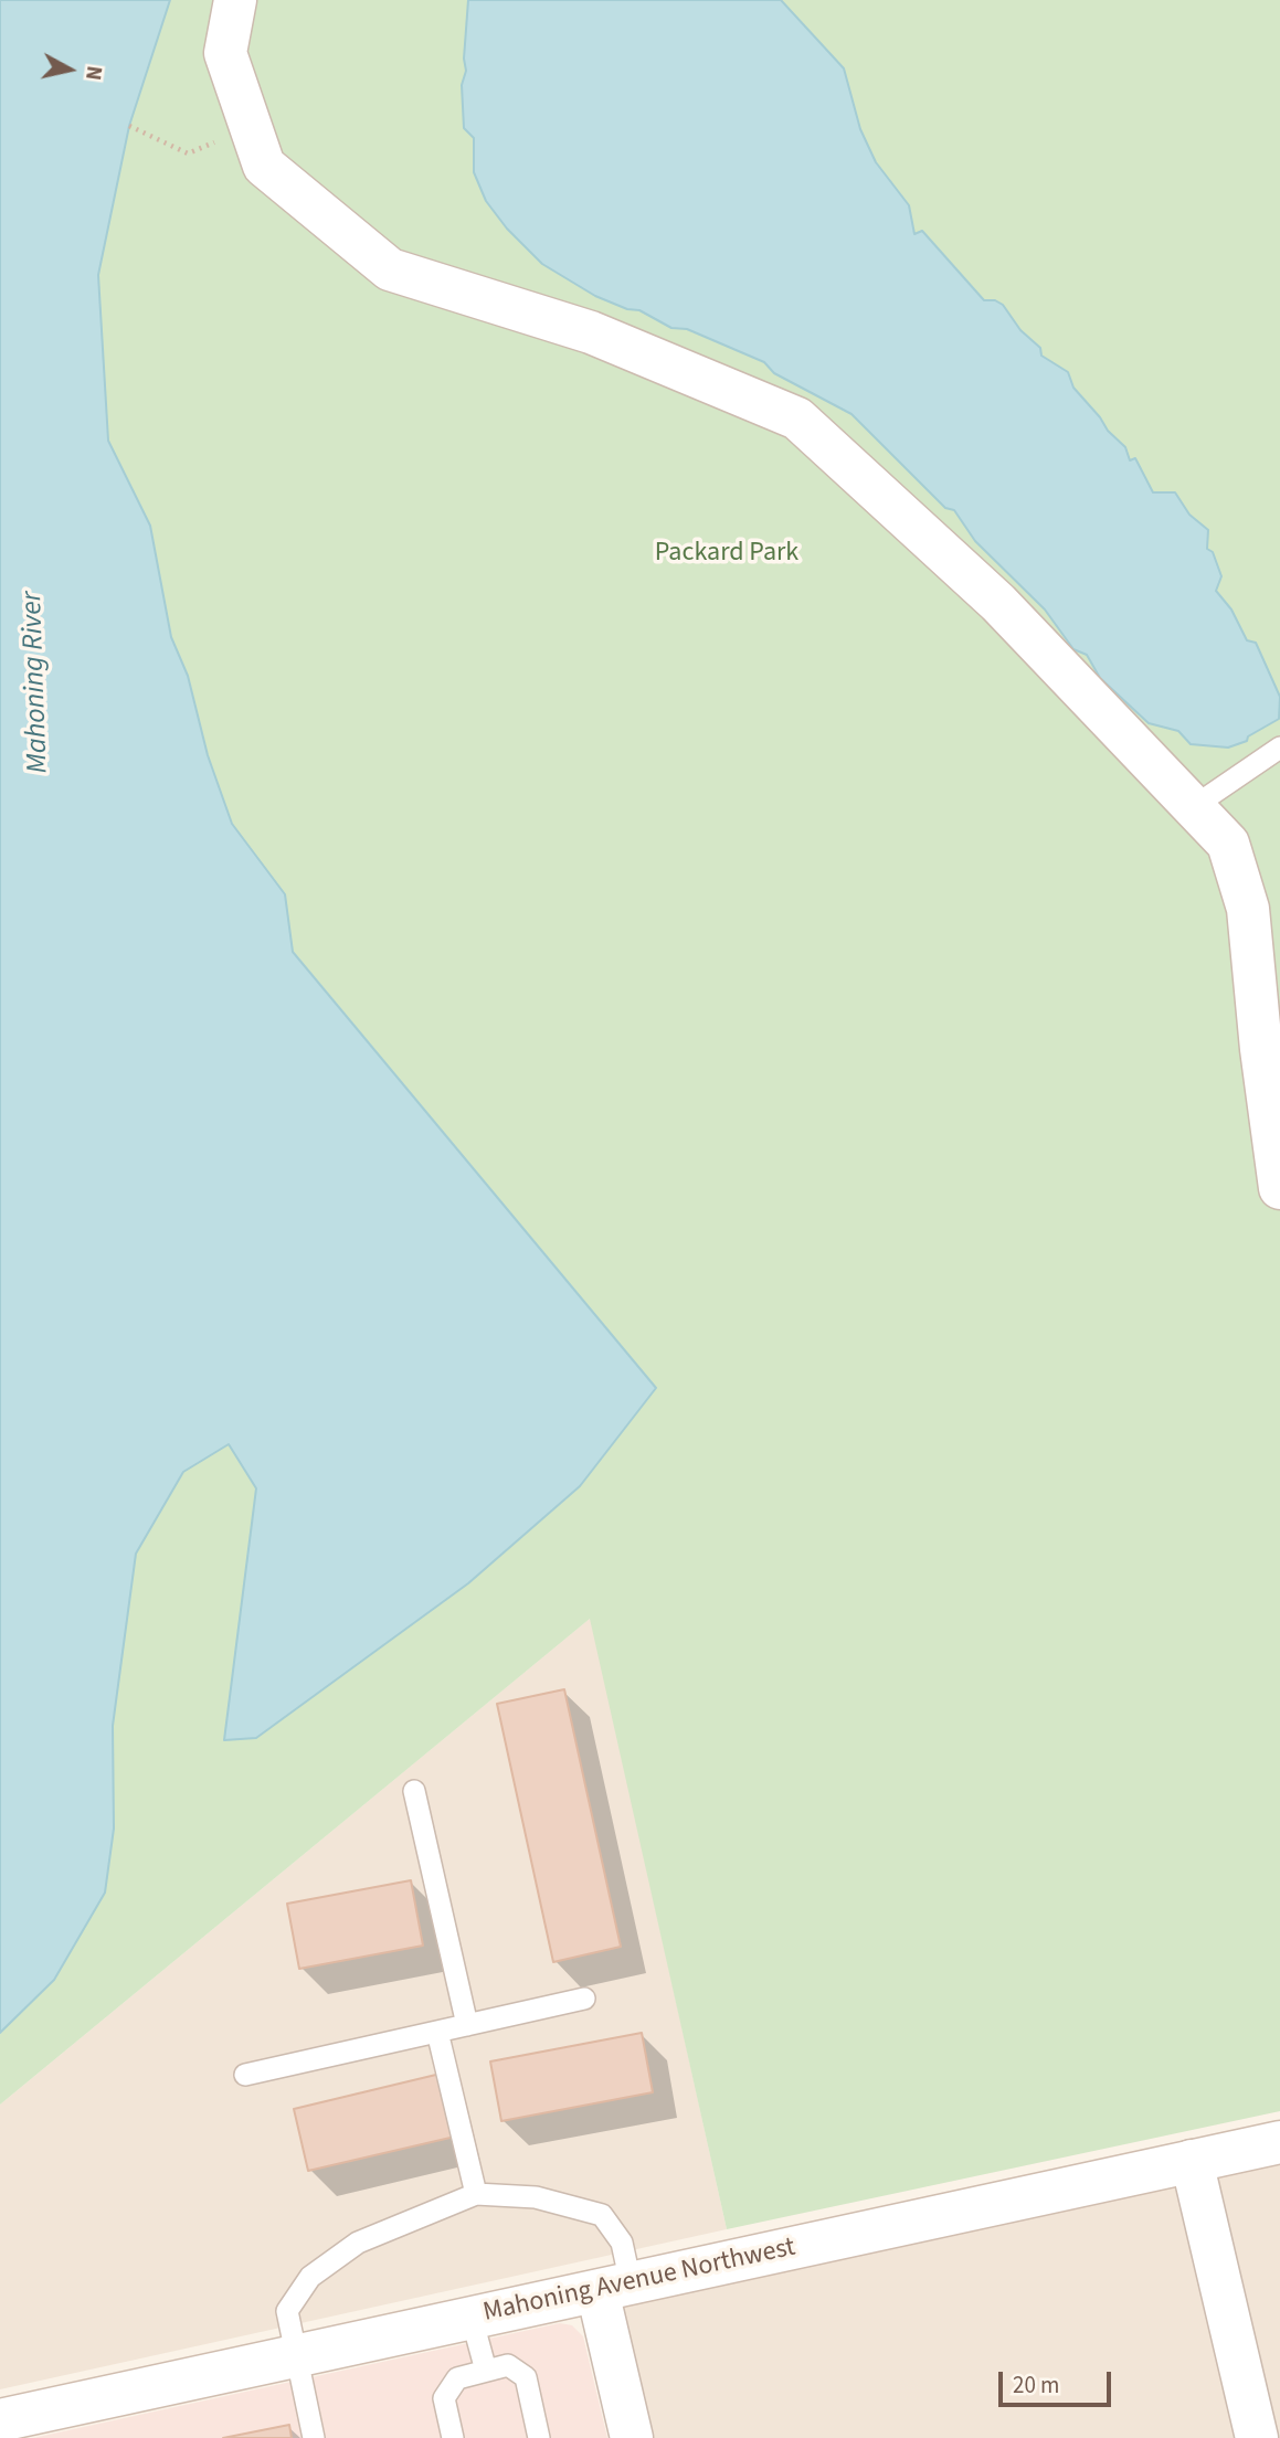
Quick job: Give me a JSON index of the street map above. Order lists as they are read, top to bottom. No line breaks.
{"streets":{"street":["Mahoning Avenue Northwest"]},"water":["Mahoning River"],"parks":["Packard Park"],"scale_bar":"20 m","north":"right"}
